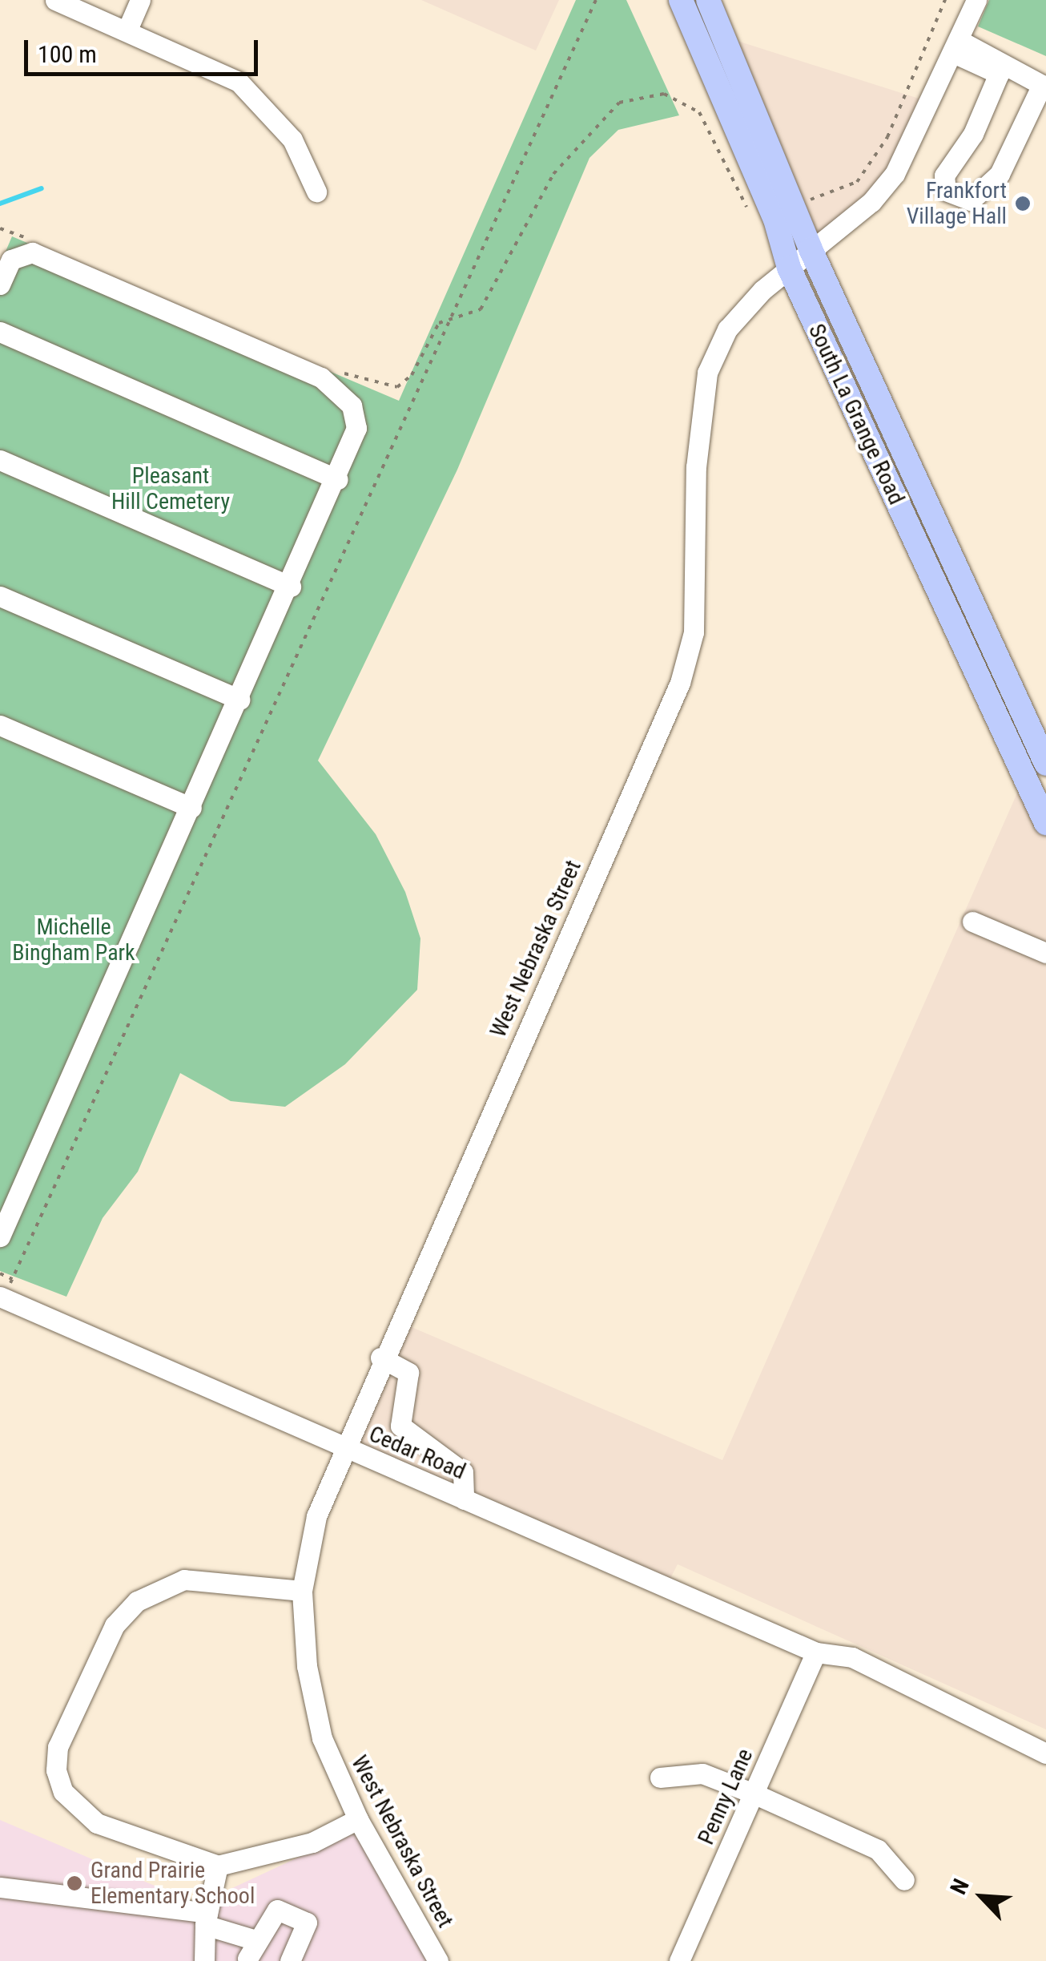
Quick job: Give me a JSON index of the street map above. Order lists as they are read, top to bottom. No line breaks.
{"streets":{"main road":["South La Grange Road"],"street":["West Nebraska Street","Cedar Road","Penny Lane"]},"crossings":[["South La Grange Road","West Nebraska Street"],["West Nebraska Street","Cedar Road"],["Cedar Road","Penny Lane"]],"parks":["Pleasant Hill Cemetery","Michelle Bingham Park"],"places":["Frankfort Village Hall","Grand Prairie Elementary School"],"scale_bar":"100 m","north":"top left"}
